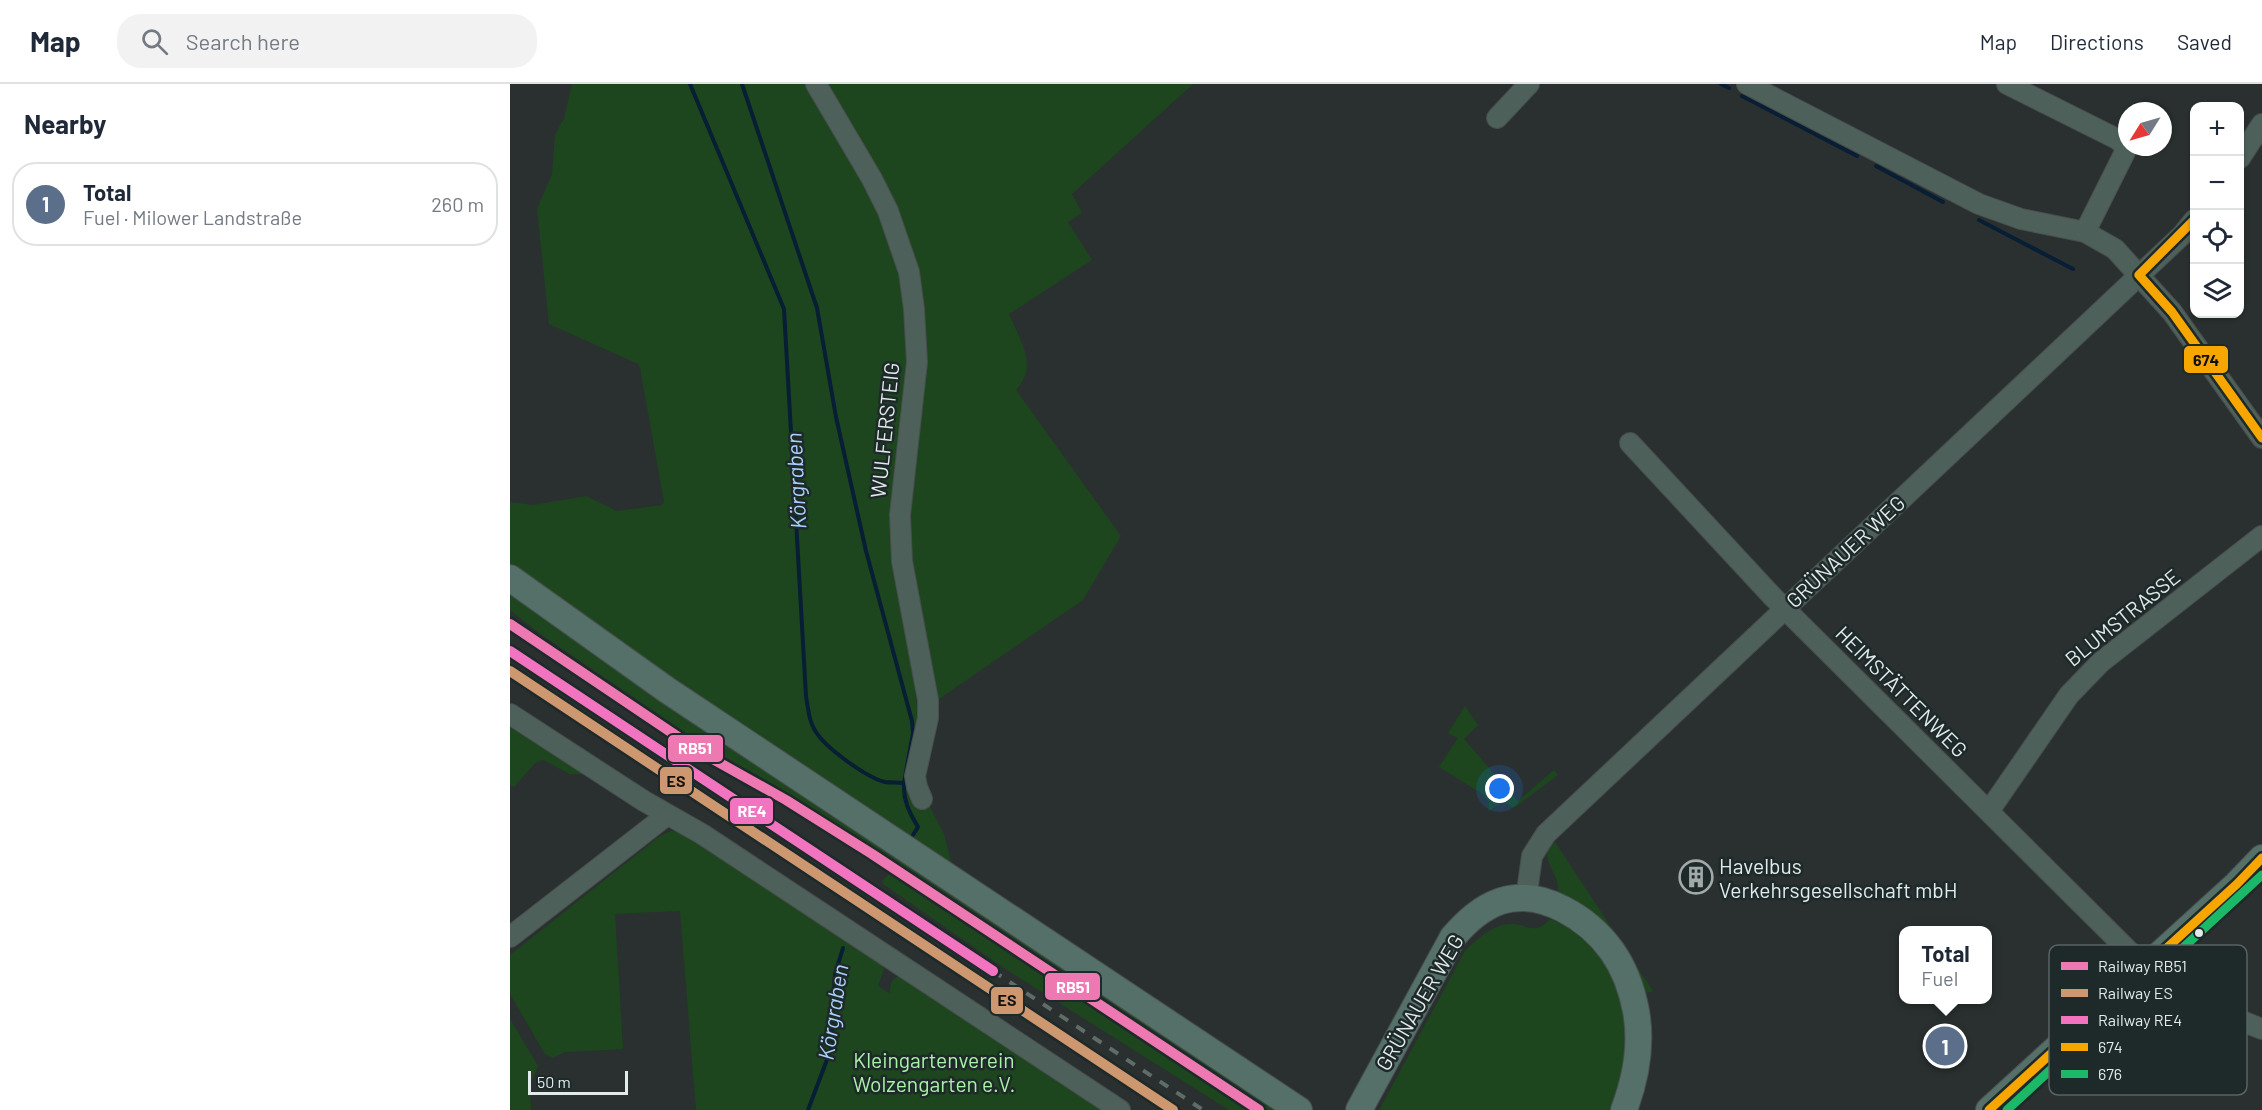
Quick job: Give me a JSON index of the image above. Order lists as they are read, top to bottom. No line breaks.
{"streets":{"main road":["GRÜNAUER WEG"],"street":["WULFERSTEIG","BLUMSTRASSE","HEIMSTÄTTENWEG"]},"crossings":[["GRÜNAUER WEG","HEIMSTÄTTENWEG"],["BLUMSTRASSE","HEIMSTÄTTENWEG"]],"water":["Körgraben"],"parks":["Kleingartenverein Wolzengarten e.V."],"places":{"building":["Havelbus Verkehrsgesellschaft mbH"]},"lines":["transit line 674","rail line RB51","rail line RE4","rail line ES","transit line 676"],"legend":["Railway RB51","Railway ES","Railway RE4","674","676"],"scale_bar":"50 m","north":"bottom left","page":{"header":"Map","search":"Search here","nav":["Map","Directions","Saved"],"heading":"Nearby","map_buttons":["+","−"],"list":[{"mark":"1","name":"Total","note":"Fuel · Milower Landstraße","value":"260 m"}],"popup":["Total","Fuel"],"pins":"1","scale":"50 m"}}
